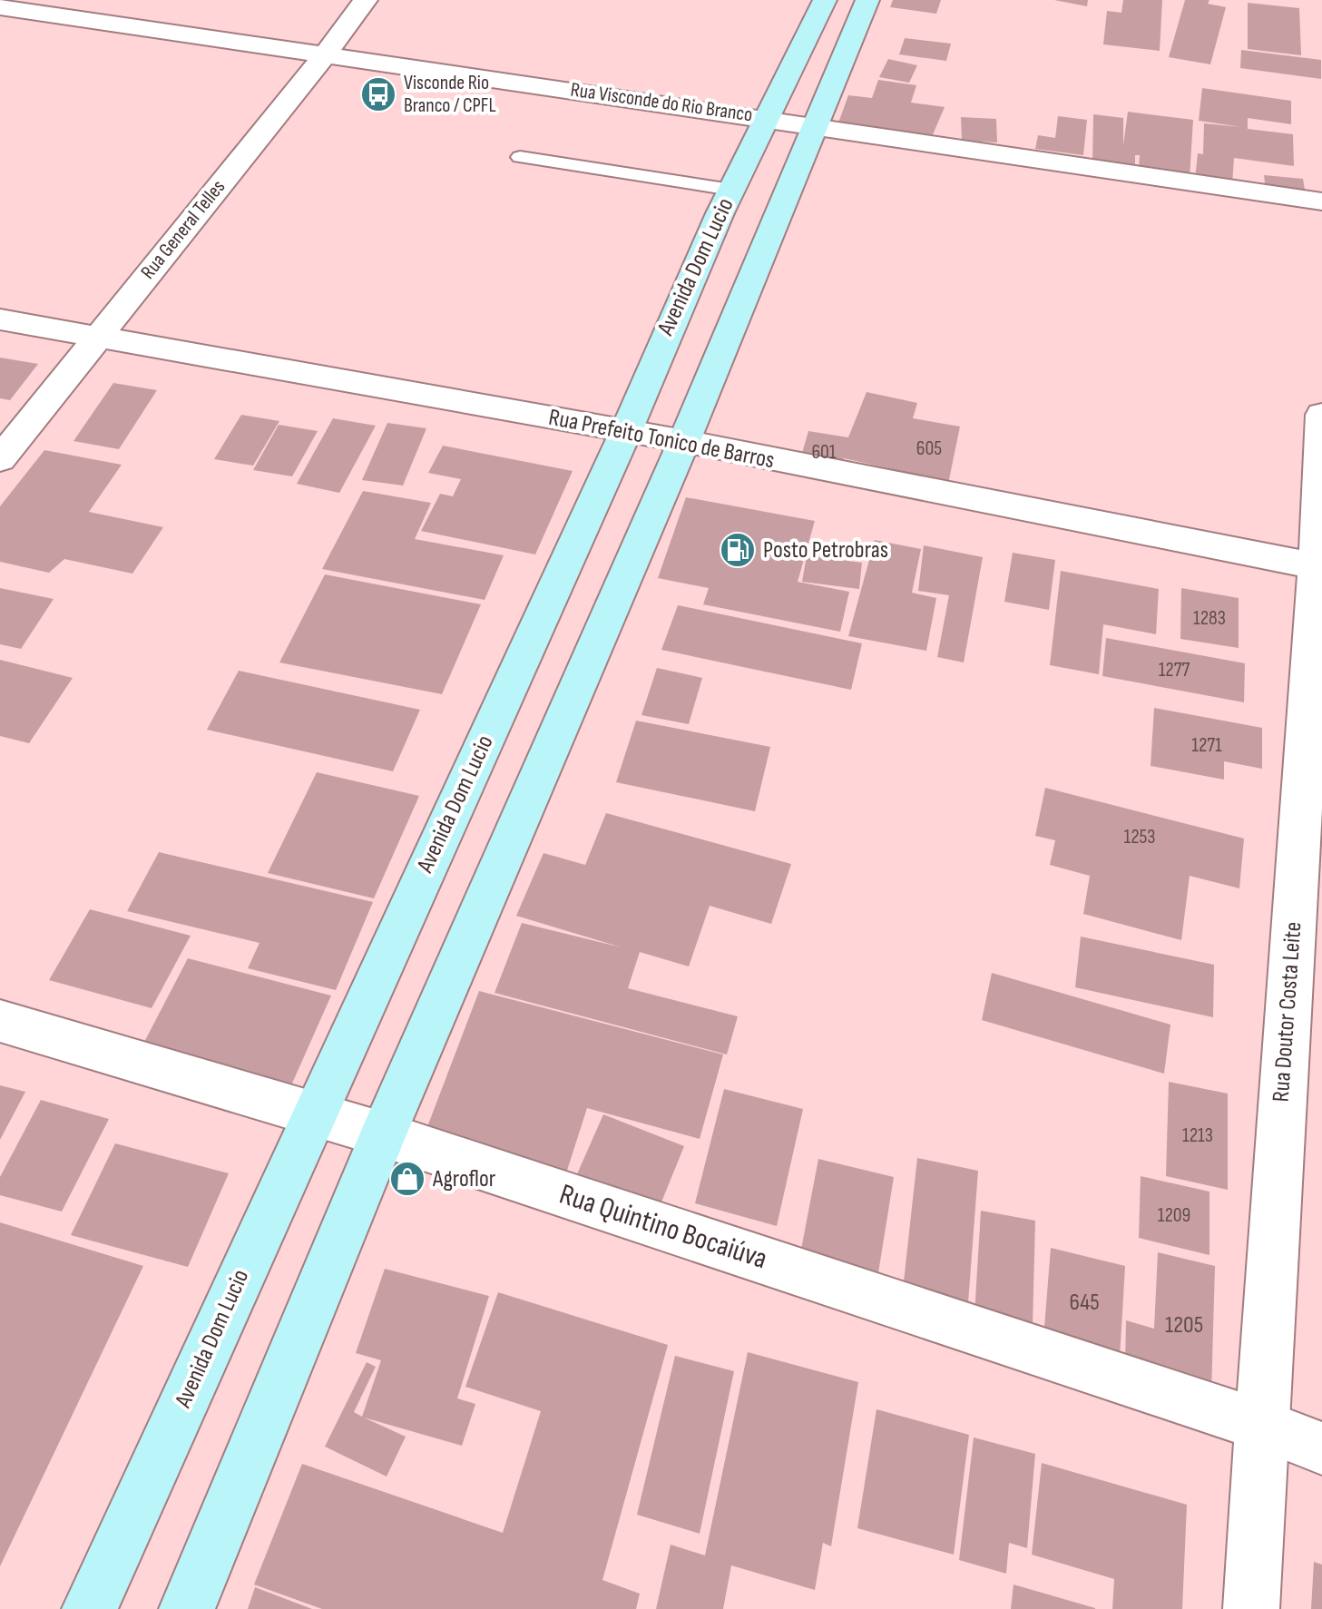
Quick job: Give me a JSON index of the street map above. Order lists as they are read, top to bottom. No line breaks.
{"streets":{"main road":["Avenida Dom Lucio"],"street":["Rua Visconde do Rio Branco","Rua General Telles","Rua Prefeito Tonico de Barros","Rua Doutor Costa Leite","Rua Quintino Bocaiúva"]},"crossings":[["Rua Visconde do Rio Branco","Rua General Telles"],["Rua Visconde do Rio Branco","Avenida Dom Lucio"],["Rua General Telles","Rua Prefeito Tonico de Barros"],["Avenida Dom Lucio","Rua Prefeito Tonico de Barros"],["Avenida Dom Lucio","Rua Quintino Bocaiúva"],["Rua Prefeito Tonico de Barros","Rua Doutor Costa Leite"],["Rua Doutor Costa Leite","Rua Quintino Bocaiúva"]],"places":{"bus stop":["Visconde Rio Branco / CPFL"],"fuel station":["Posto Petrobras"],"shop":["Agroflor"]},"house_numbers":["605","601","1283","1277","1271","1253","1213","1209","645","1205"]}
